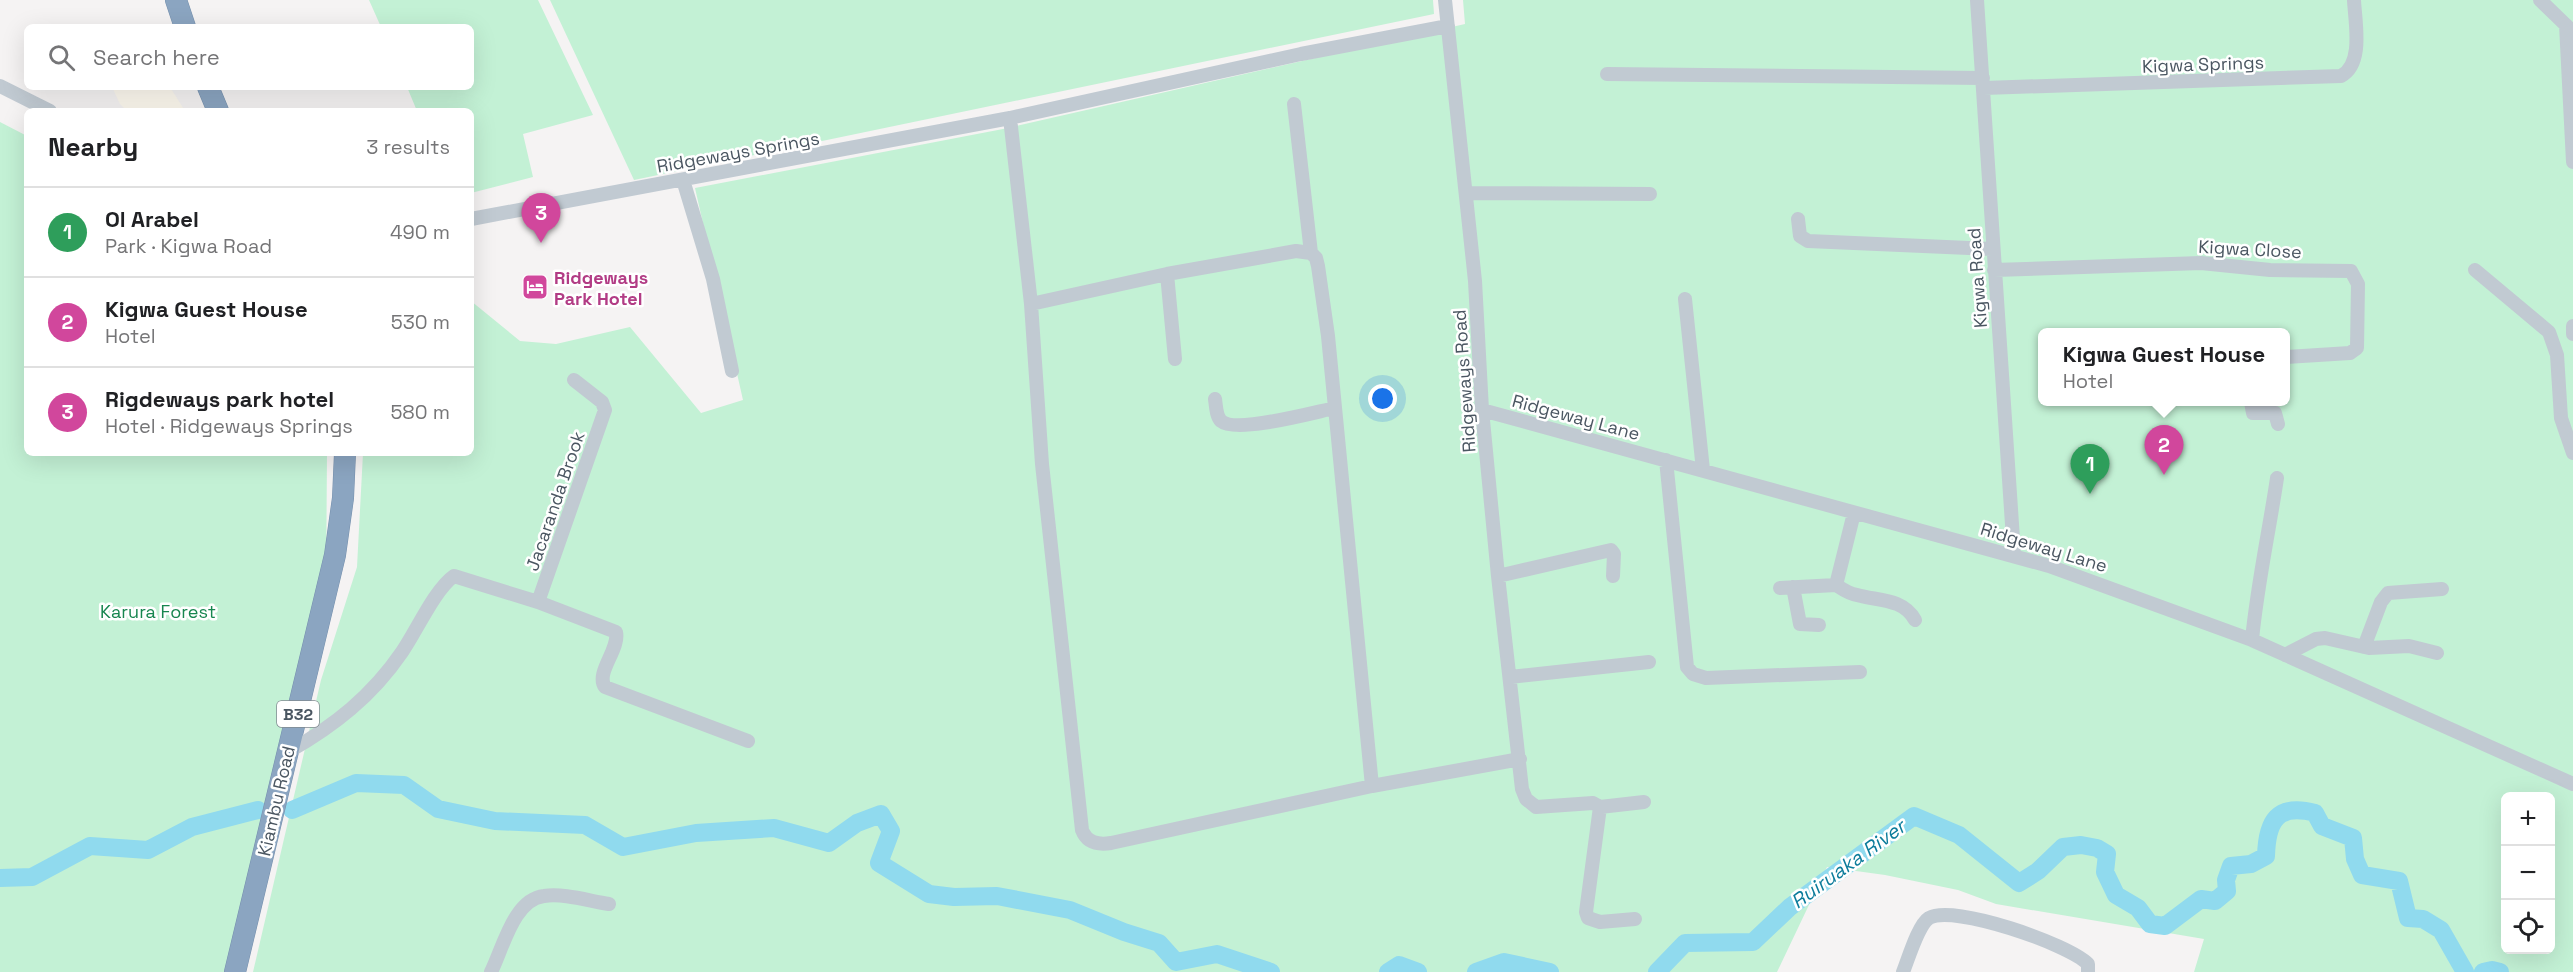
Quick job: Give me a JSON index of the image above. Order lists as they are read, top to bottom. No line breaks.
{"streets":{"highway":["B32","Kiambu Road"],"street":["Kigwa Springs","Ridgeways Springs","Kigwa Close","Kigwa Road","Ridgeways Road","Ridgeway Lane","Jacaranda Brook"]},"crossings":[["Kigwa Springs","Kigwa Road"],["Ridgeways Springs","Ridgeways Road"],["Kigwa Close","Kigwa Road"],["Kigwa Road","Ridgeway Lane"],["Ridgeways Road","Ridgeway Lane"]],"water":["Ruiruaka River"],"parks":["Karura Forest"],"places":{"hotel":["Ridgeways Park Hotel"]},"page":{"search":"Search here","heading":["Nearby","3 results"],"list":[{"mark":"1","name":"Ol Arabel","note":"Park · Kigwa Road","value":"490 m"},{"mark":"2","name":"Kigwa Guest House","note":"Hotel","value":"530 m"},{"mark":"3","name":"Rigdeways park hotel","note":"Hotel · Ridgeways Springs","value":"580 m"}],"pins":["3","2","1"],"popup":["Kigwa Guest House","Hotel"],"map_buttons":["+","−"]}}
